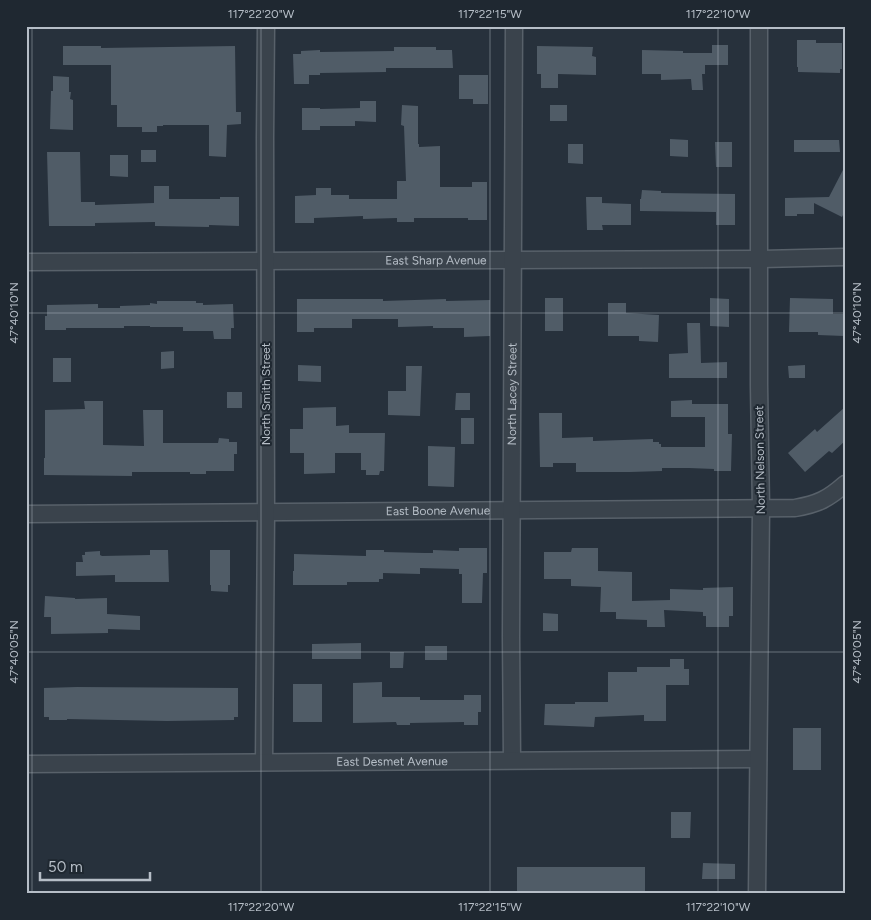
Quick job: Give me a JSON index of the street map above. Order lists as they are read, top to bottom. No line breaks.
{"streets":{"street":["East Sharp Avenue","North Lacey Street","North Smith Street","North Nelson Street","East Boone Avenue","East Desmet Avenue"]},"crossings":[["East Sharp Avenue","North Lacey Street"],["East Sharp Avenue","North Smith Street"],["East Sharp Avenue","North Nelson Street"],["North Lacey Street","East Boone Avenue"],["North Lacey Street","East Desmet Avenue"],["North Smith Street","East Boone Avenue"],["North Smith Street","East Desmet Avenue"],["North Nelson Street","East Boone Avenue"],["North Nelson Street","East Desmet Avenue"]],"scale_bar":"50 m","coordinates":["117°22'20\"W","117°22'15\"W","117°22'10\"W","47°40'10\"N","47°40'05\"N"]}
